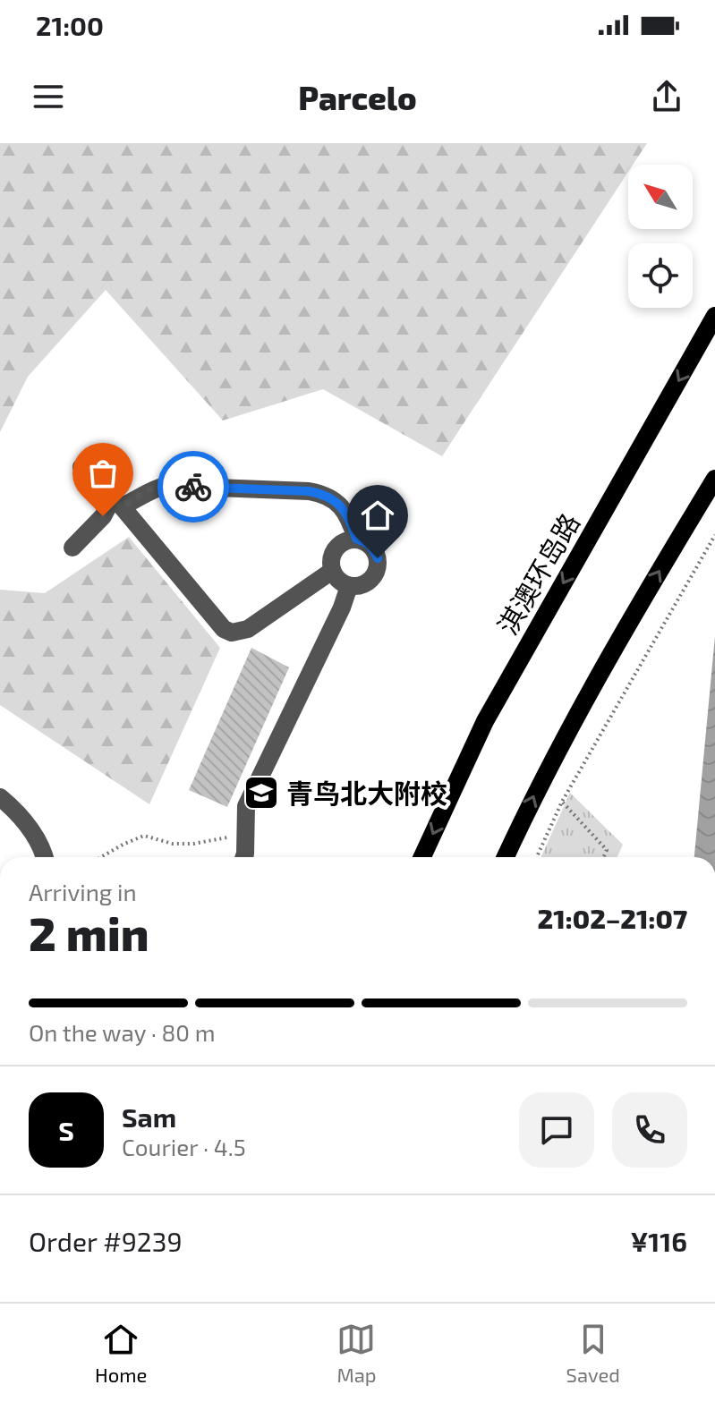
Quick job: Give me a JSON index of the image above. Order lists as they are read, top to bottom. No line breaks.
{"streets":{"main road":["淇澳环岛路"]},"places":{"school or university":["青鸟北大附校"]},"north":"top left","page":{"status":"21:00","header":"Parcelo","heading":["2 min","Arriving in","21:02–21:07"],"panel":["Sam","Courier · 4.5","Order #9239","¥116"],"bar":"On the way · 80 m","round":"S","tabs":["Home","Map","Saved"]}}
